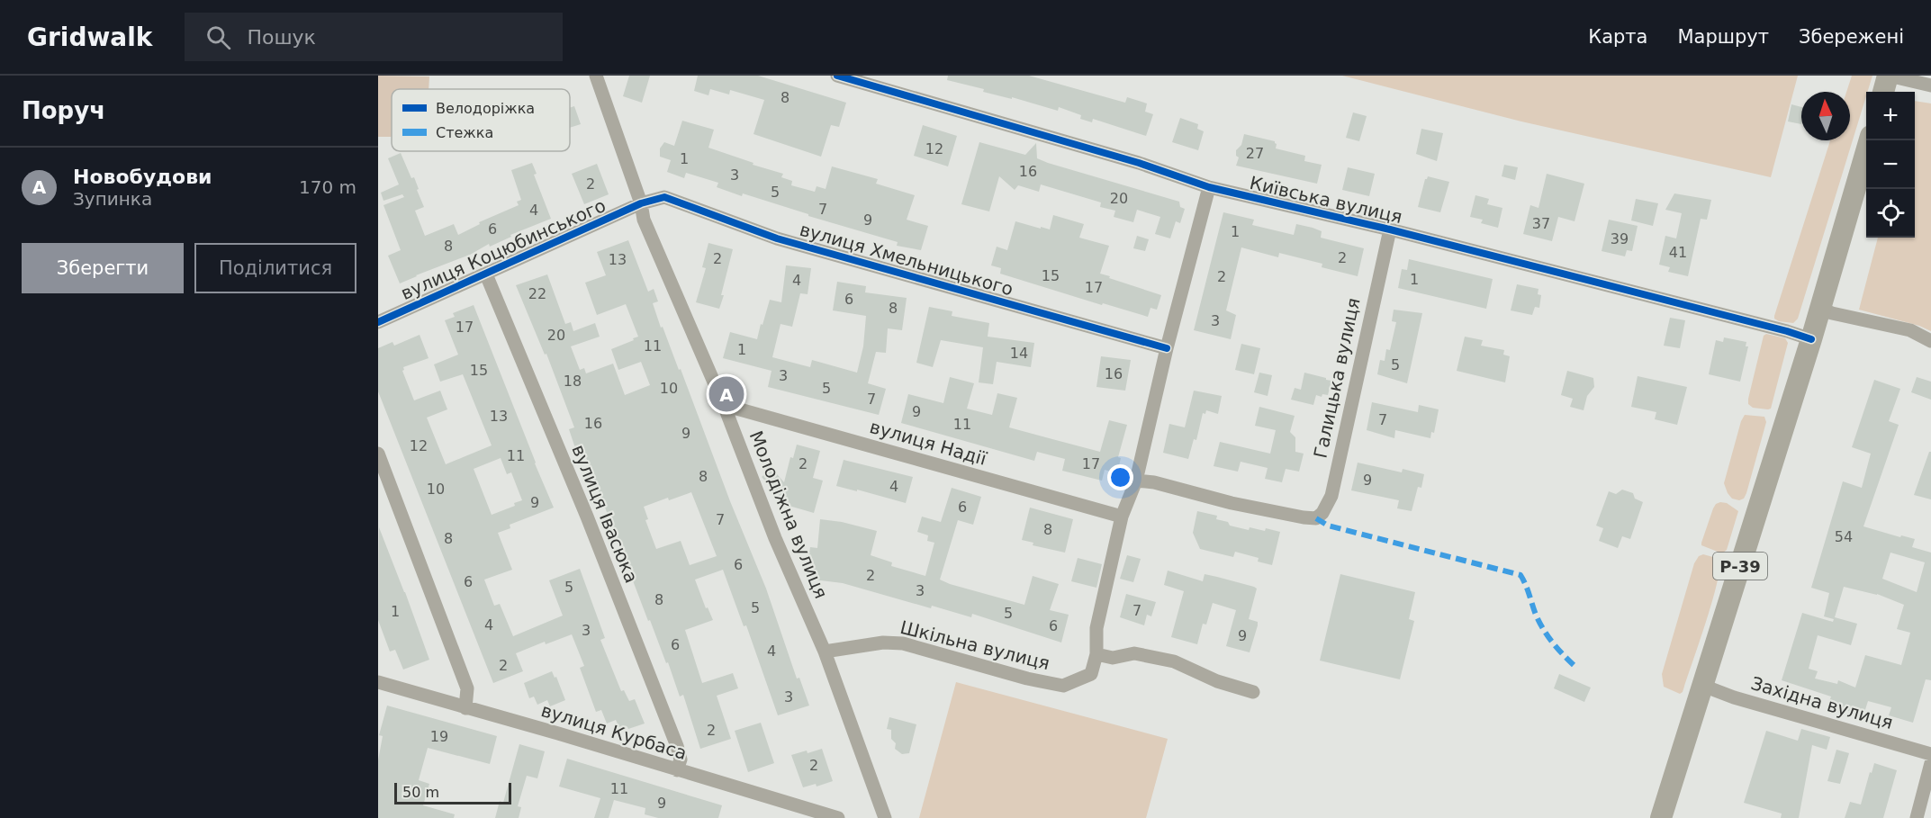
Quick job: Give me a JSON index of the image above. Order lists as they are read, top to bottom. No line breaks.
{"streets":{"main road":["Р-39"],"street":["Київська вулиця","вулиця Коцюбинського","вулиця Хмельницького","Галицька вулиця","вулиця Надії","вулиця Івасюка","Молодіжна вулиця","Шкільна вулиця","Західна вулиця","вулиця Курбаса"]},"crossings":[["Київська вулиця","Галицька вулиця"],["Київська вулиця","Р-39"],["вулиця Коцюбинського","вулиця Хмельницького"],["вулиця Коцюбинського","вулиця Івасюка"],["вулиця Коцюбинського","Молодіжна вулиця"],["вулиця Хмельницького","Молодіжна вулиця"],["вулиця Надії","Молодіжна вулиця"],["вулиця Івасюка","вулиця Курбаса"],["Молодіжна вулиця","Шкільна вулиця"],["Р-39","Західна вулиця"]],"house_numbers":["8","12","27","1","16","3","2","5","20","7","4","9","37","6","1","39","8","41","2","2","13","15","2","1","4","17","22","6","8","3","17","20","11","1","14","5","15","16","3","18","10","5","7","9","13","7","16","11","9","12","11","2","17","8","9","4","10","9","6","7","8","54","8","6","2","6","5","3","8","5","7","1","5","4","6","3","9","6","4","2","3","2","19","2","11","9"],"legend":["Велодоріжка","Стежка"],"scale_bar":"50 m","north":"top","page":{"header":"Gridwalk","search":"Пошук","nav":["Карта","Маршрут","Збережені"],"heading":"Поруч","map_buttons":["+","−"],"list":[{"mark":"A","name":"Новобудови","note":"Зупинка","value":"170 m"}],"buttons":["Зберегти","Поділитися"],"pins":"A","scale":"50 m"}}
